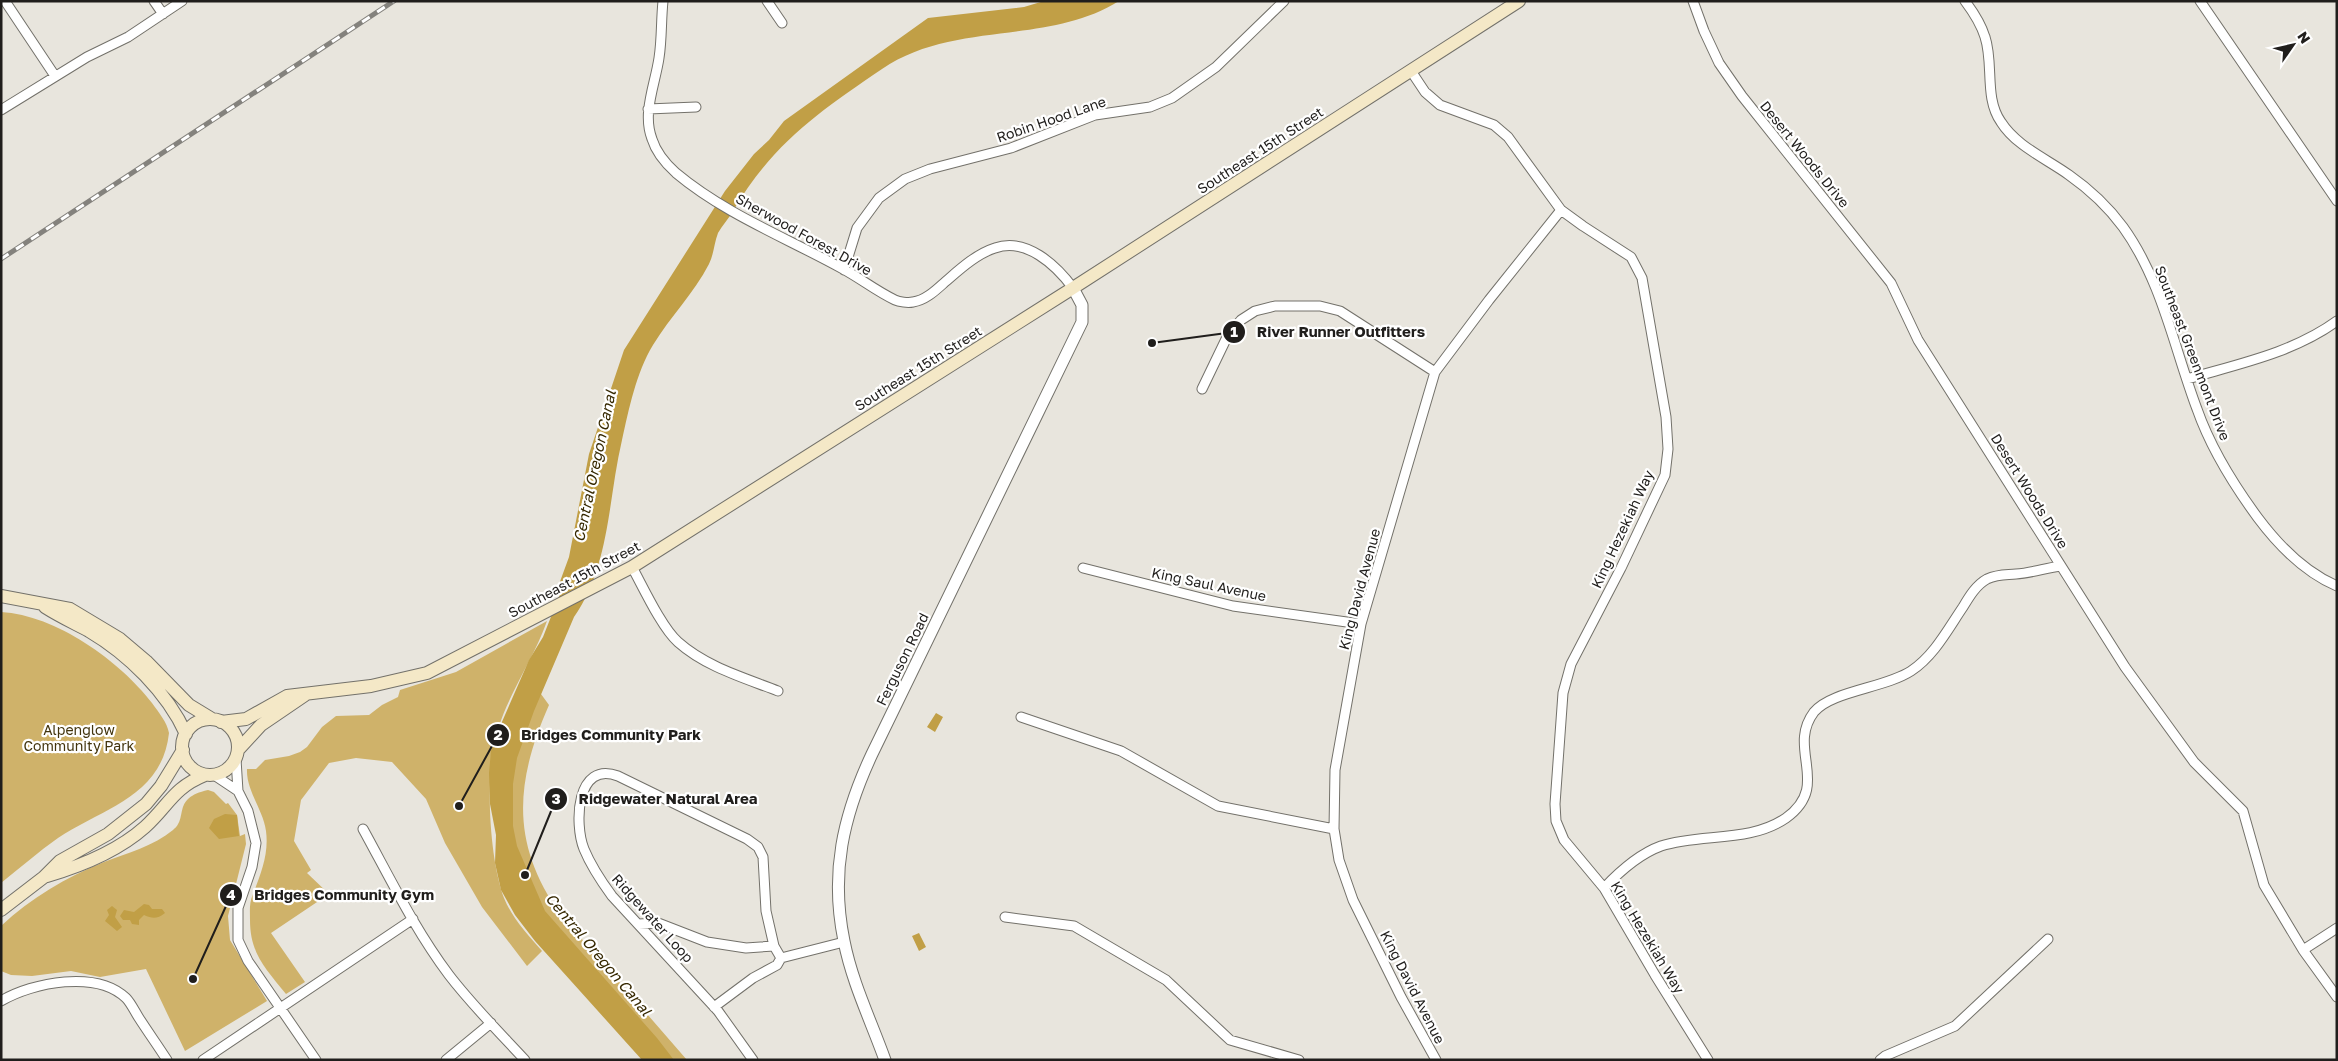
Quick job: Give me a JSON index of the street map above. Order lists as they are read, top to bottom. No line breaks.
{"streets":{"main road":["Southeast 15th Street"],"street":["Robin Hood Lane","Desert Woods Drive","Sherwood Forest Drive","Southeast Greenmont Drive","King Hezekiah Way","King Saul Avenue","King David Avenue","Ferguson Road","Ridgewater Loop"]},"crossings":[["Robin Hood Lane","Sherwood Forest Drive"],["Southeast 15th Street","Sherwood Forest Drive"],["Southeast 15th Street","King Hezekiah Way"],["Southeast 15th Street","Ferguson Road"],["Sherwood Forest Drive","Ferguson Road"],["King Hezekiah Way","King David Avenue"],["King Saul Avenue","King David Avenue"]],"water":["Central Oregon Canal"],"parks":["Alpenglow Community Park"],"places":["River Runner Outfitters","Bridges Community Park","Ridgewater Natural Area","Bridges Community Gym"],"north":"top right"}
